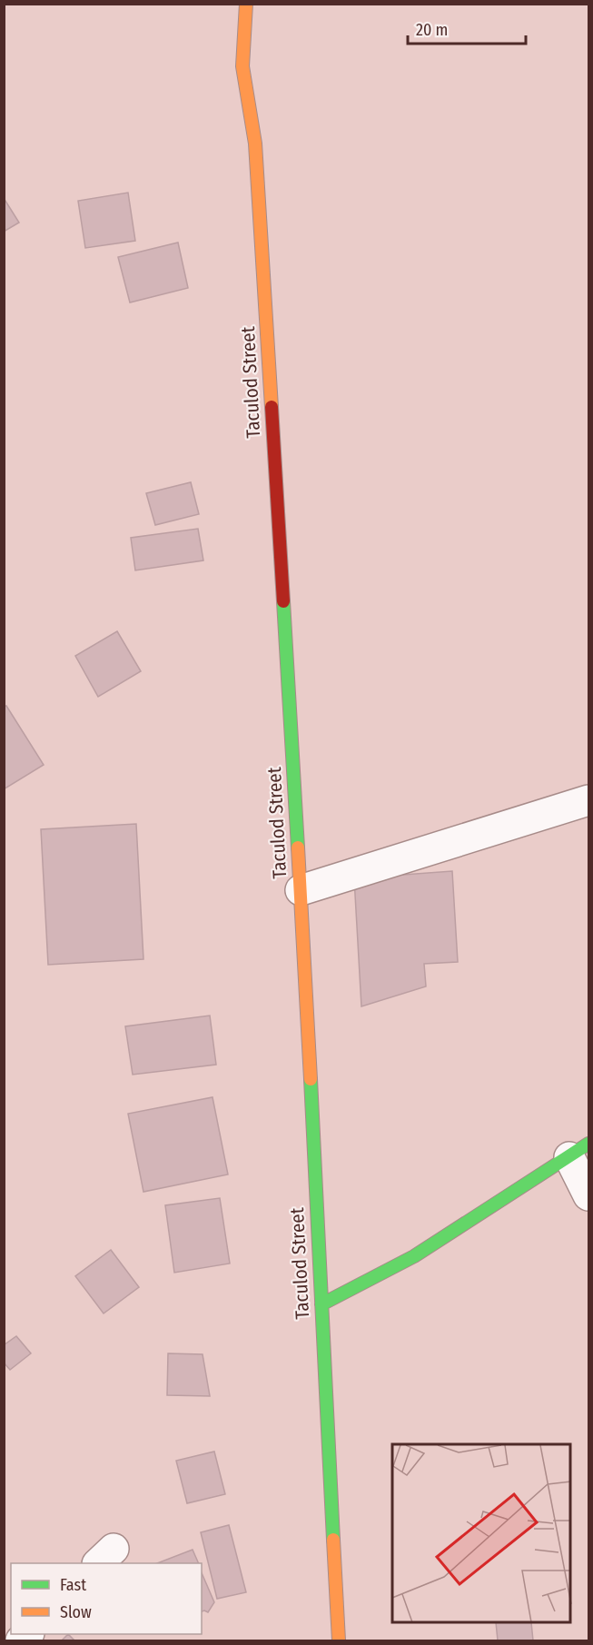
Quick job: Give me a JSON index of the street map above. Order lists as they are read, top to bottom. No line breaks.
{"streets":{"street":["Taculod Street"]},"legend":["Fast","Slow"],"scale_bar":"20 m"}
